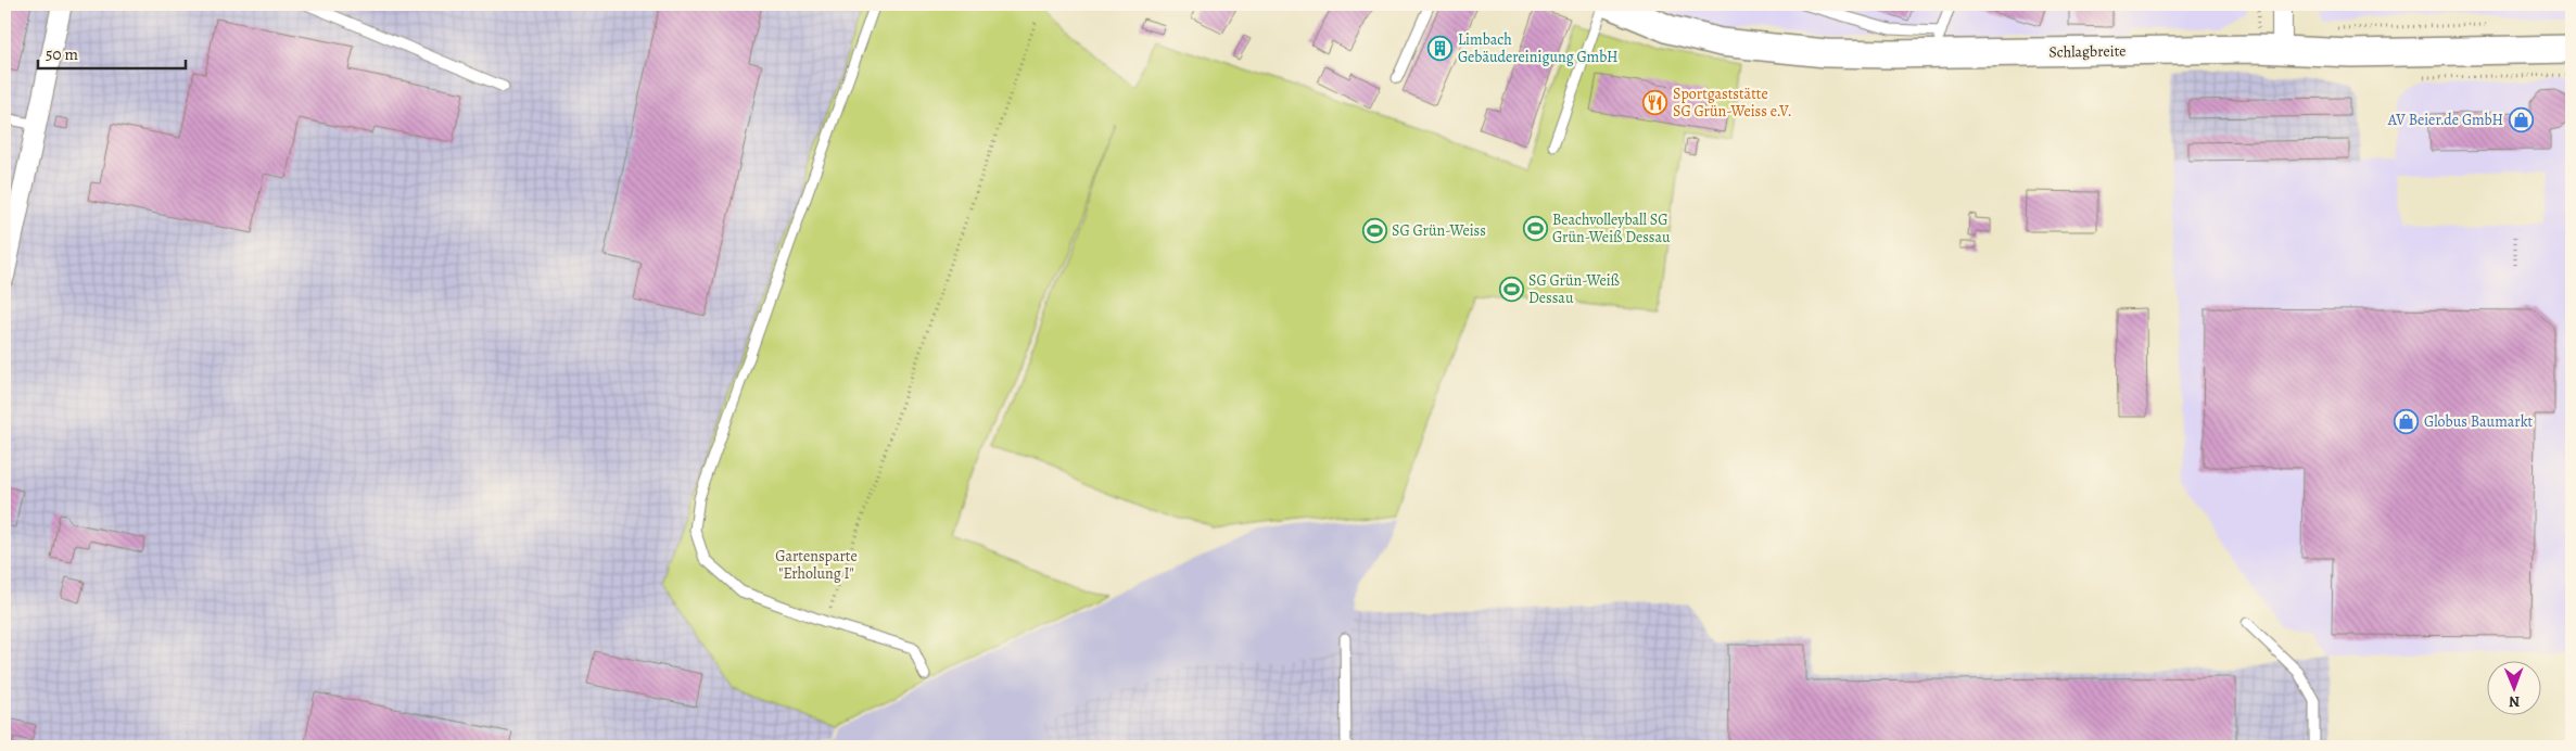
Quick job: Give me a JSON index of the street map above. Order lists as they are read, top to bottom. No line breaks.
{"streets":{"street":["Schlagbreite"]},"parks":["Gartensparte \"Erholung I\""],"places":{"building":["Limbach Gebäudereinigung GmbH"],"restaurant":["Sportgaststätte SG Grün-Weiss e.V."],"shop":["AV Beier.de GmbH","Globus Baumarkt"],"sports":["Beachvolleyball SG Grün-Weiß Dessau","SG Grün-Weiss","SG Grün-Weiß Dessau"]},"scale_bar":"50 m","north":"bottom"}
